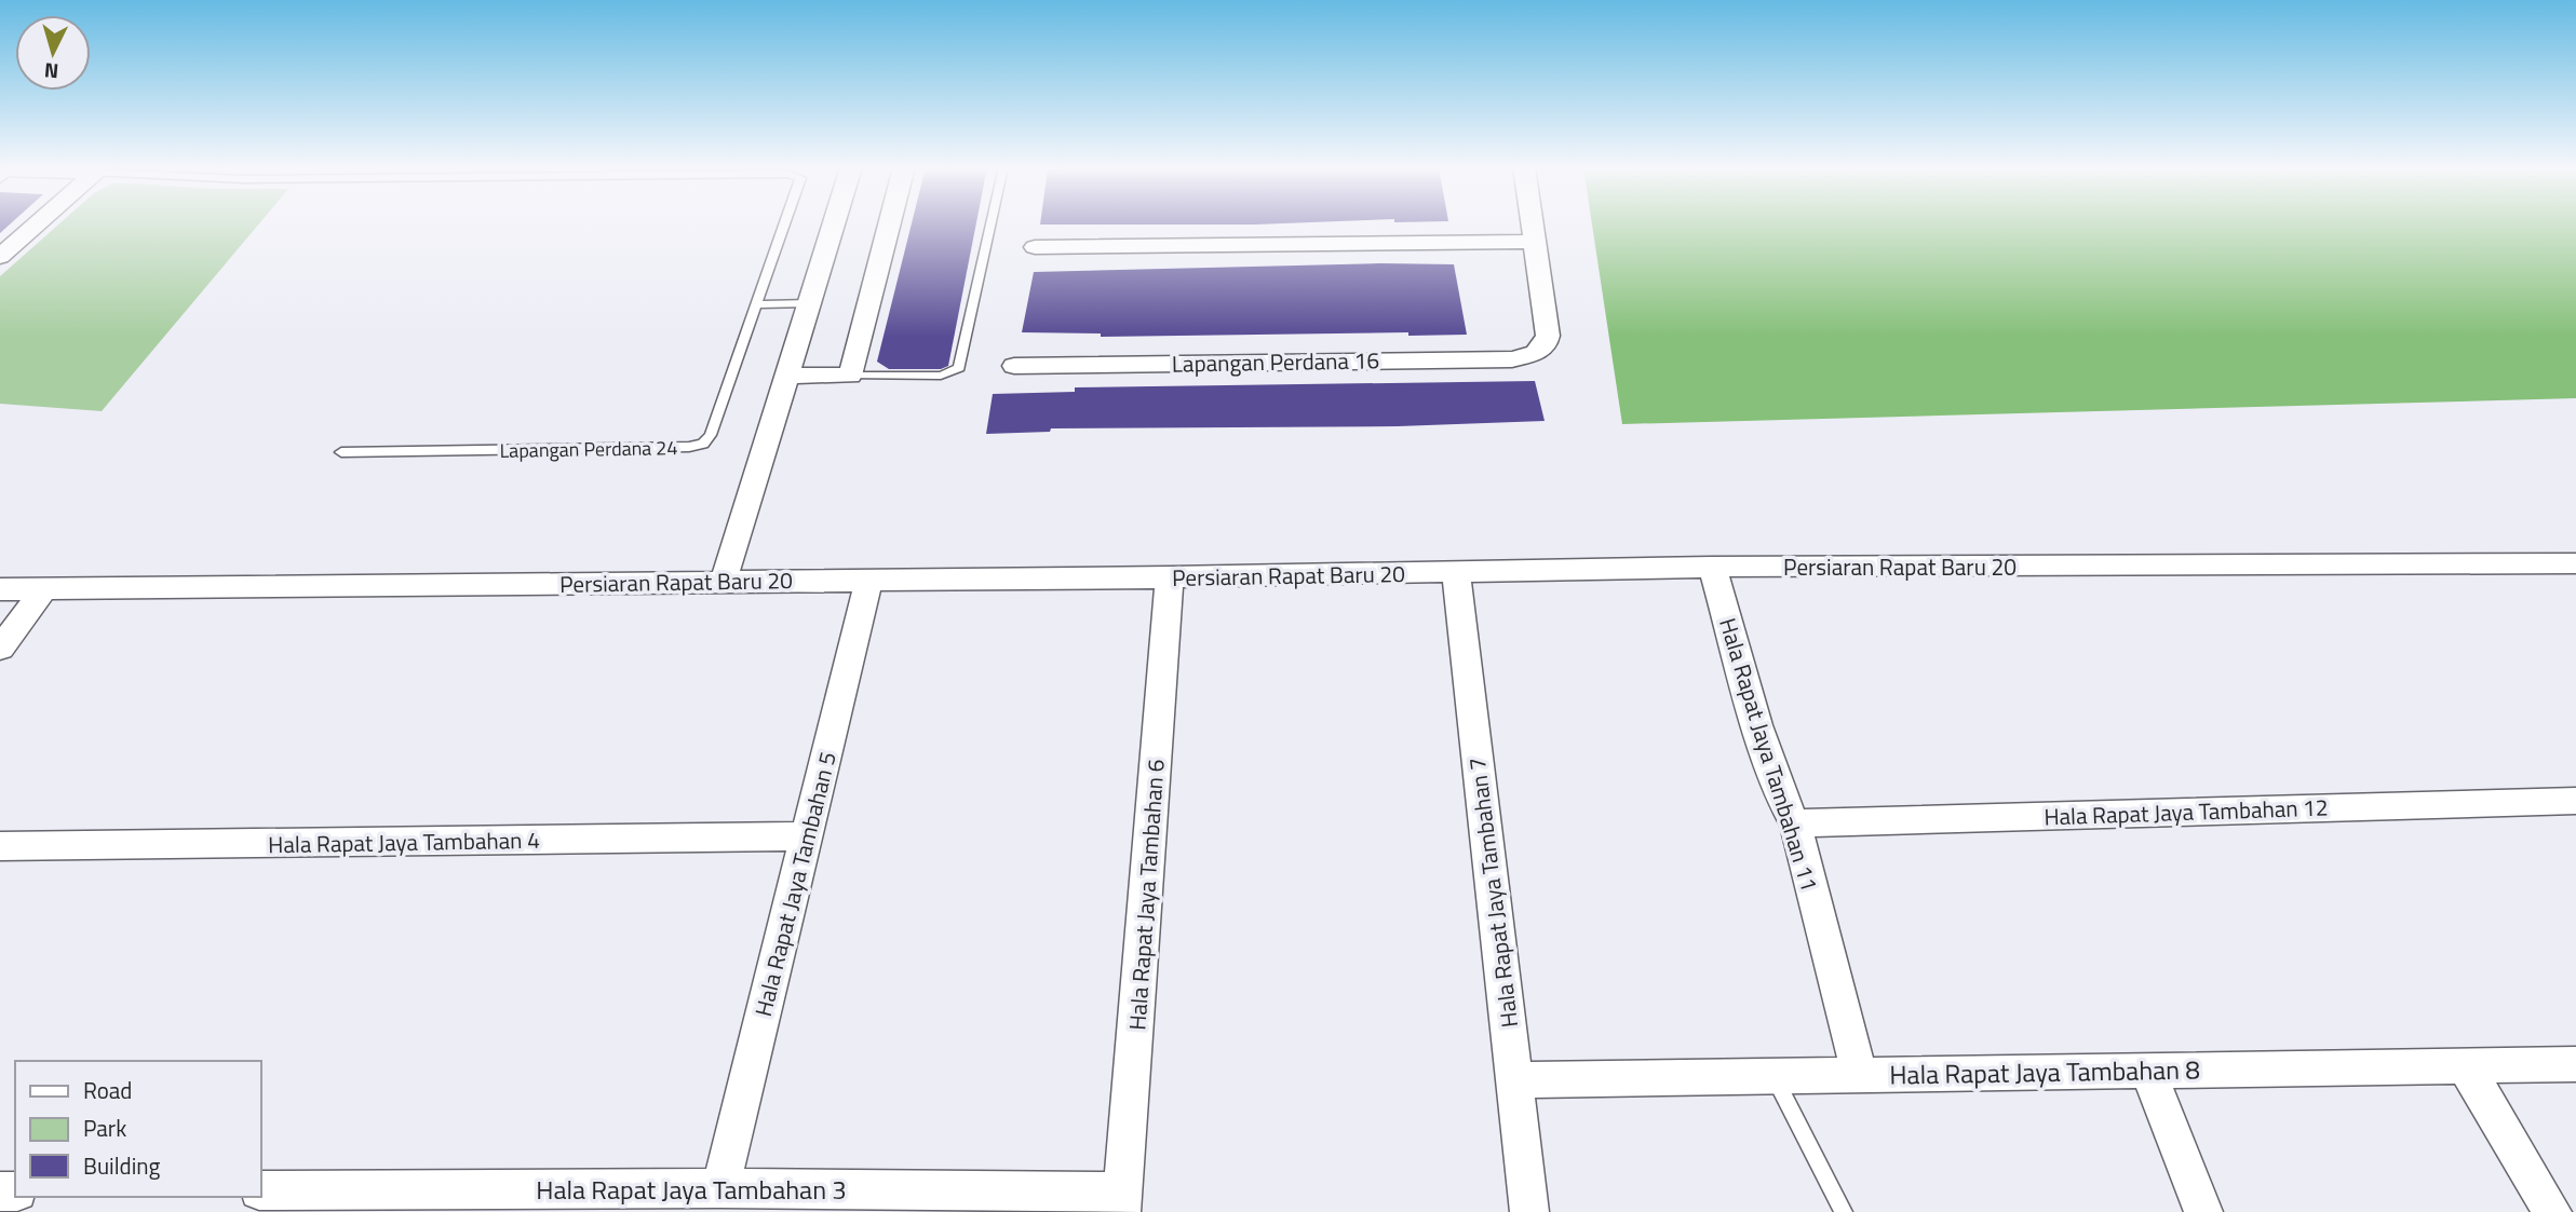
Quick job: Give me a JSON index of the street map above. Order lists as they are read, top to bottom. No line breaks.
{"streets":{"street":["Lapangan Perdana 16","Persiaran Rapat Baru 20","Hala Rapat Jaya Tambahan 11","Hala Rapat Jaya Tambahan 12","Hala Rapat Jaya Tambahan 4","Hala Rapat Jaya Tambahan 5","Hala Rapat Jaya Tambahan 7","Hala Rapat Jaya Tambahan 6","Hala Rapat Jaya Tambahan 8","Hala Rapat Jaya Tambahan 3"],"lane":["Lapangan Perdana 24"]},"crossings":[["Persiaran Rapat Baru 20","Hala Rapat Jaya Tambahan 11"],["Persiaran Rapat Baru 20","Hala Rapat Jaya Tambahan 5"],["Persiaran Rapat Baru 20","Hala Rapat Jaya Tambahan 7"],["Persiaran Rapat Baru 20","Hala Rapat Jaya Tambahan 6"],["Hala Rapat Jaya Tambahan 11","Hala Rapat Jaya Tambahan 12"],["Hala Rapat Jaya Tambahan 11","Hala Rapat Jaya Tambahan 8"],["Hala Rapat Jaya Tambahan 4","Hala Rapat Jaya Tambahan 5"],["Hala Rapat Jaya Tambahan 5","Hala Rapat Jaya Tambahan 3"],["Hala Rapat Jaya Tambahan 7","Hala Rapat Jaya Tambahan 8"],["Hala Rapat Jaya Tambahan 6","Hala Rapat Jaya Tambahan 3"]],"legend":["Road","Park","Building"],"north":"bottom"}
